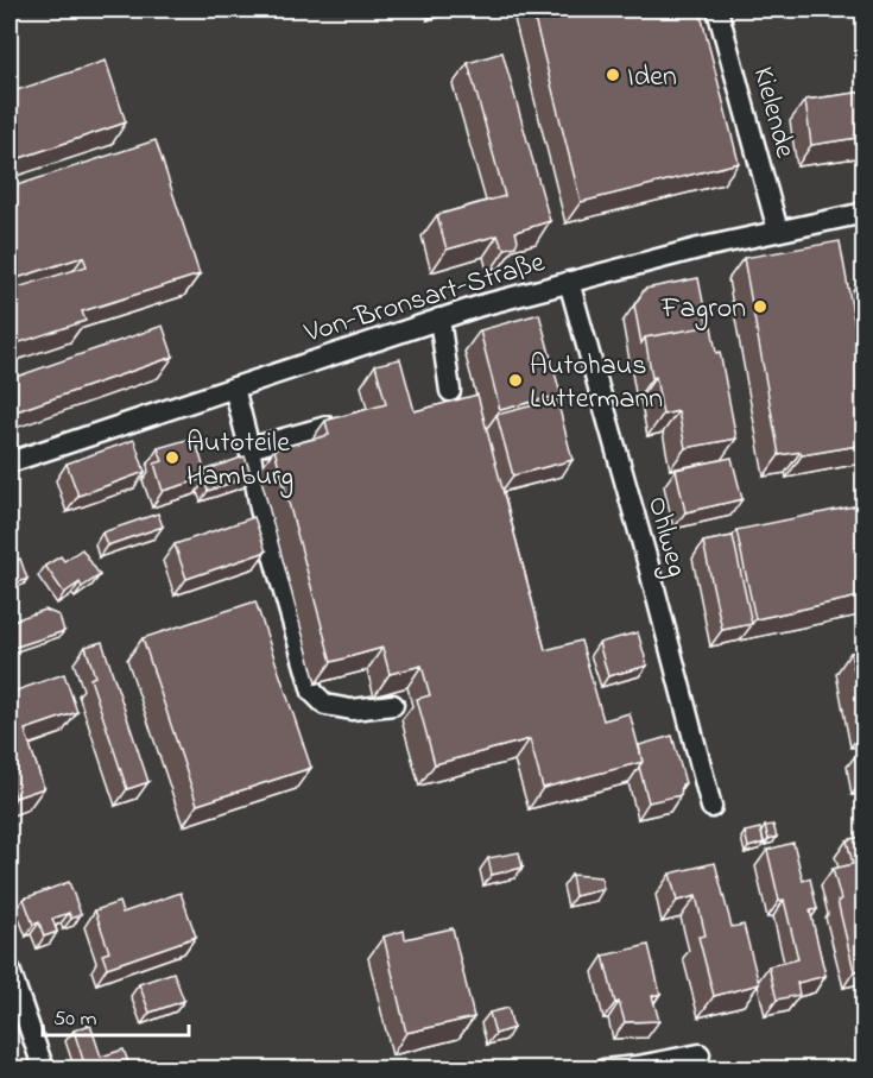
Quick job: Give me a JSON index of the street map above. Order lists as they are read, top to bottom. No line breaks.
{"streets":{"street":["Kielende","Von-Bronsart-Straße","Ohlweg"]},"crossings":[["Kielende","Von-Bronsart-Straße"],["Von-Bronsart-Straße","Ohlweg"]],"places":["Iden","Fagron","Autohaus Luttermann","Autoteile Hamburg"],"scale_bar":"50 m"}
